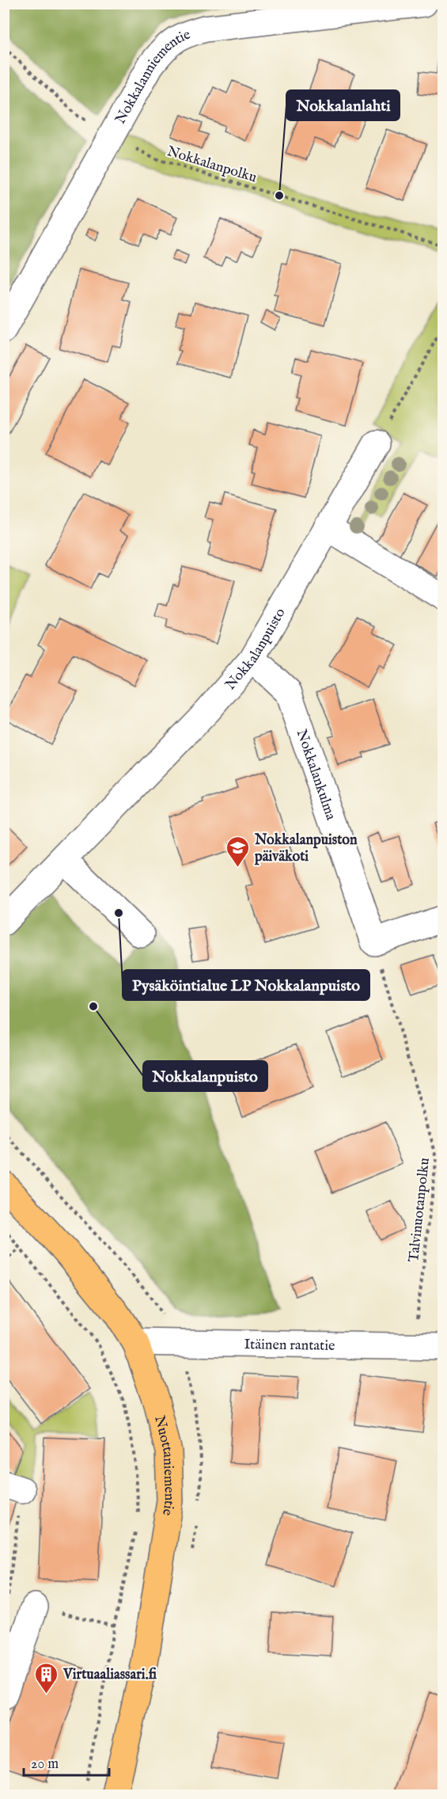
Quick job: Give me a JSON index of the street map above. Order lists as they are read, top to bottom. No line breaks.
{"streets":{"main road":["Nuottaniementie"],"street":["Nokkalanniementie","Nokkalanpuisto","Nokkalankulma","Itäinen rantatie"],"path":["Nokkalanpolku","Talvinuotanpolku"]},"crossings":[["Nokkalanniementie","Nokkalanpolku"],["Nokkalanpuisto","Nokkalankulma"],["Nokkalankulma","Talvinuotanpolku"],["Talvinuotanpolku","Itäinen rantatie"],["Itäinen rantatie","Nuottaniementie"]],"places":{"other":["Nokkalanlahti","Pysäköintialue LP Nokkalanpuisto","Nokkalanpuisto"],"school or university":["Nokkalanpuiston päiväkoti"],"building":["Virtuaaliassari.fi"]},"scale_bar":"20 m"}
